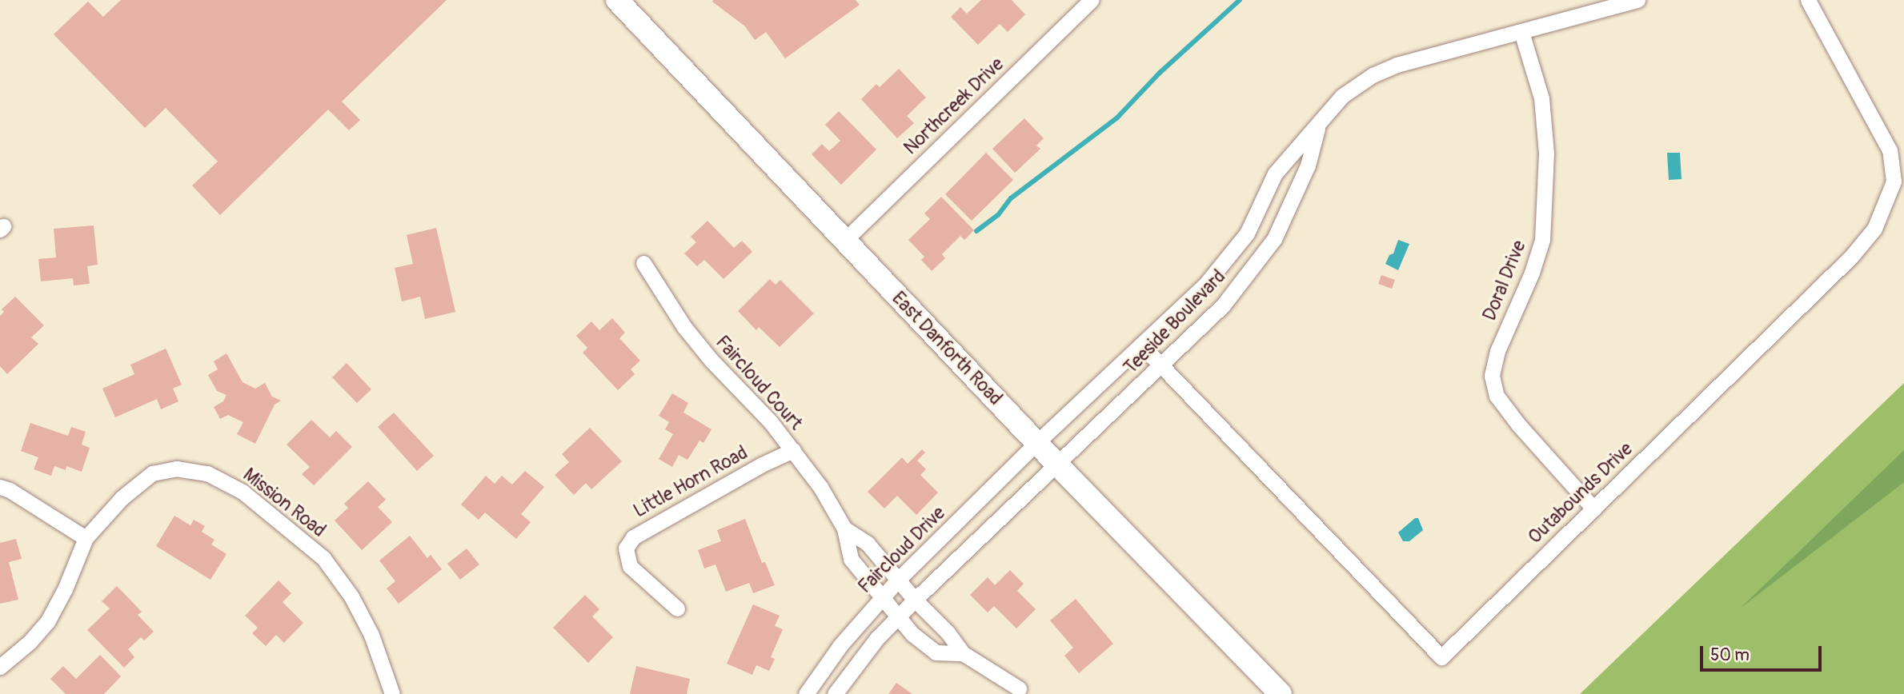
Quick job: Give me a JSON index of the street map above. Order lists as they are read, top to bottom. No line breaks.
{"streets":{"street":["Northcreek Drive","Doral Drive","Teeside Boulevard","East Danforth Road","Faircloud Court","Little Horn Road","Outabounds Drive","Mission Road","Faircloud Drive"]},"crossings":[["Northcreek Drive","East Danforth Road"],["Doral Drive","Teeside Boulevard"],["Doral Drive","Outabounds Drive"],["Teeside Boulevard","East Danforth Road"],["Teeside Boulevard","Outabounds Drive"],["Teeside Boulevard","Faircloud Drive"],["East Danforth Road","Faircloud Drive"],["Faircloud Court","Little Horn Road"],["Faircloud Court","Faircloud Drive"]],"scale_bar":"50 m"}
